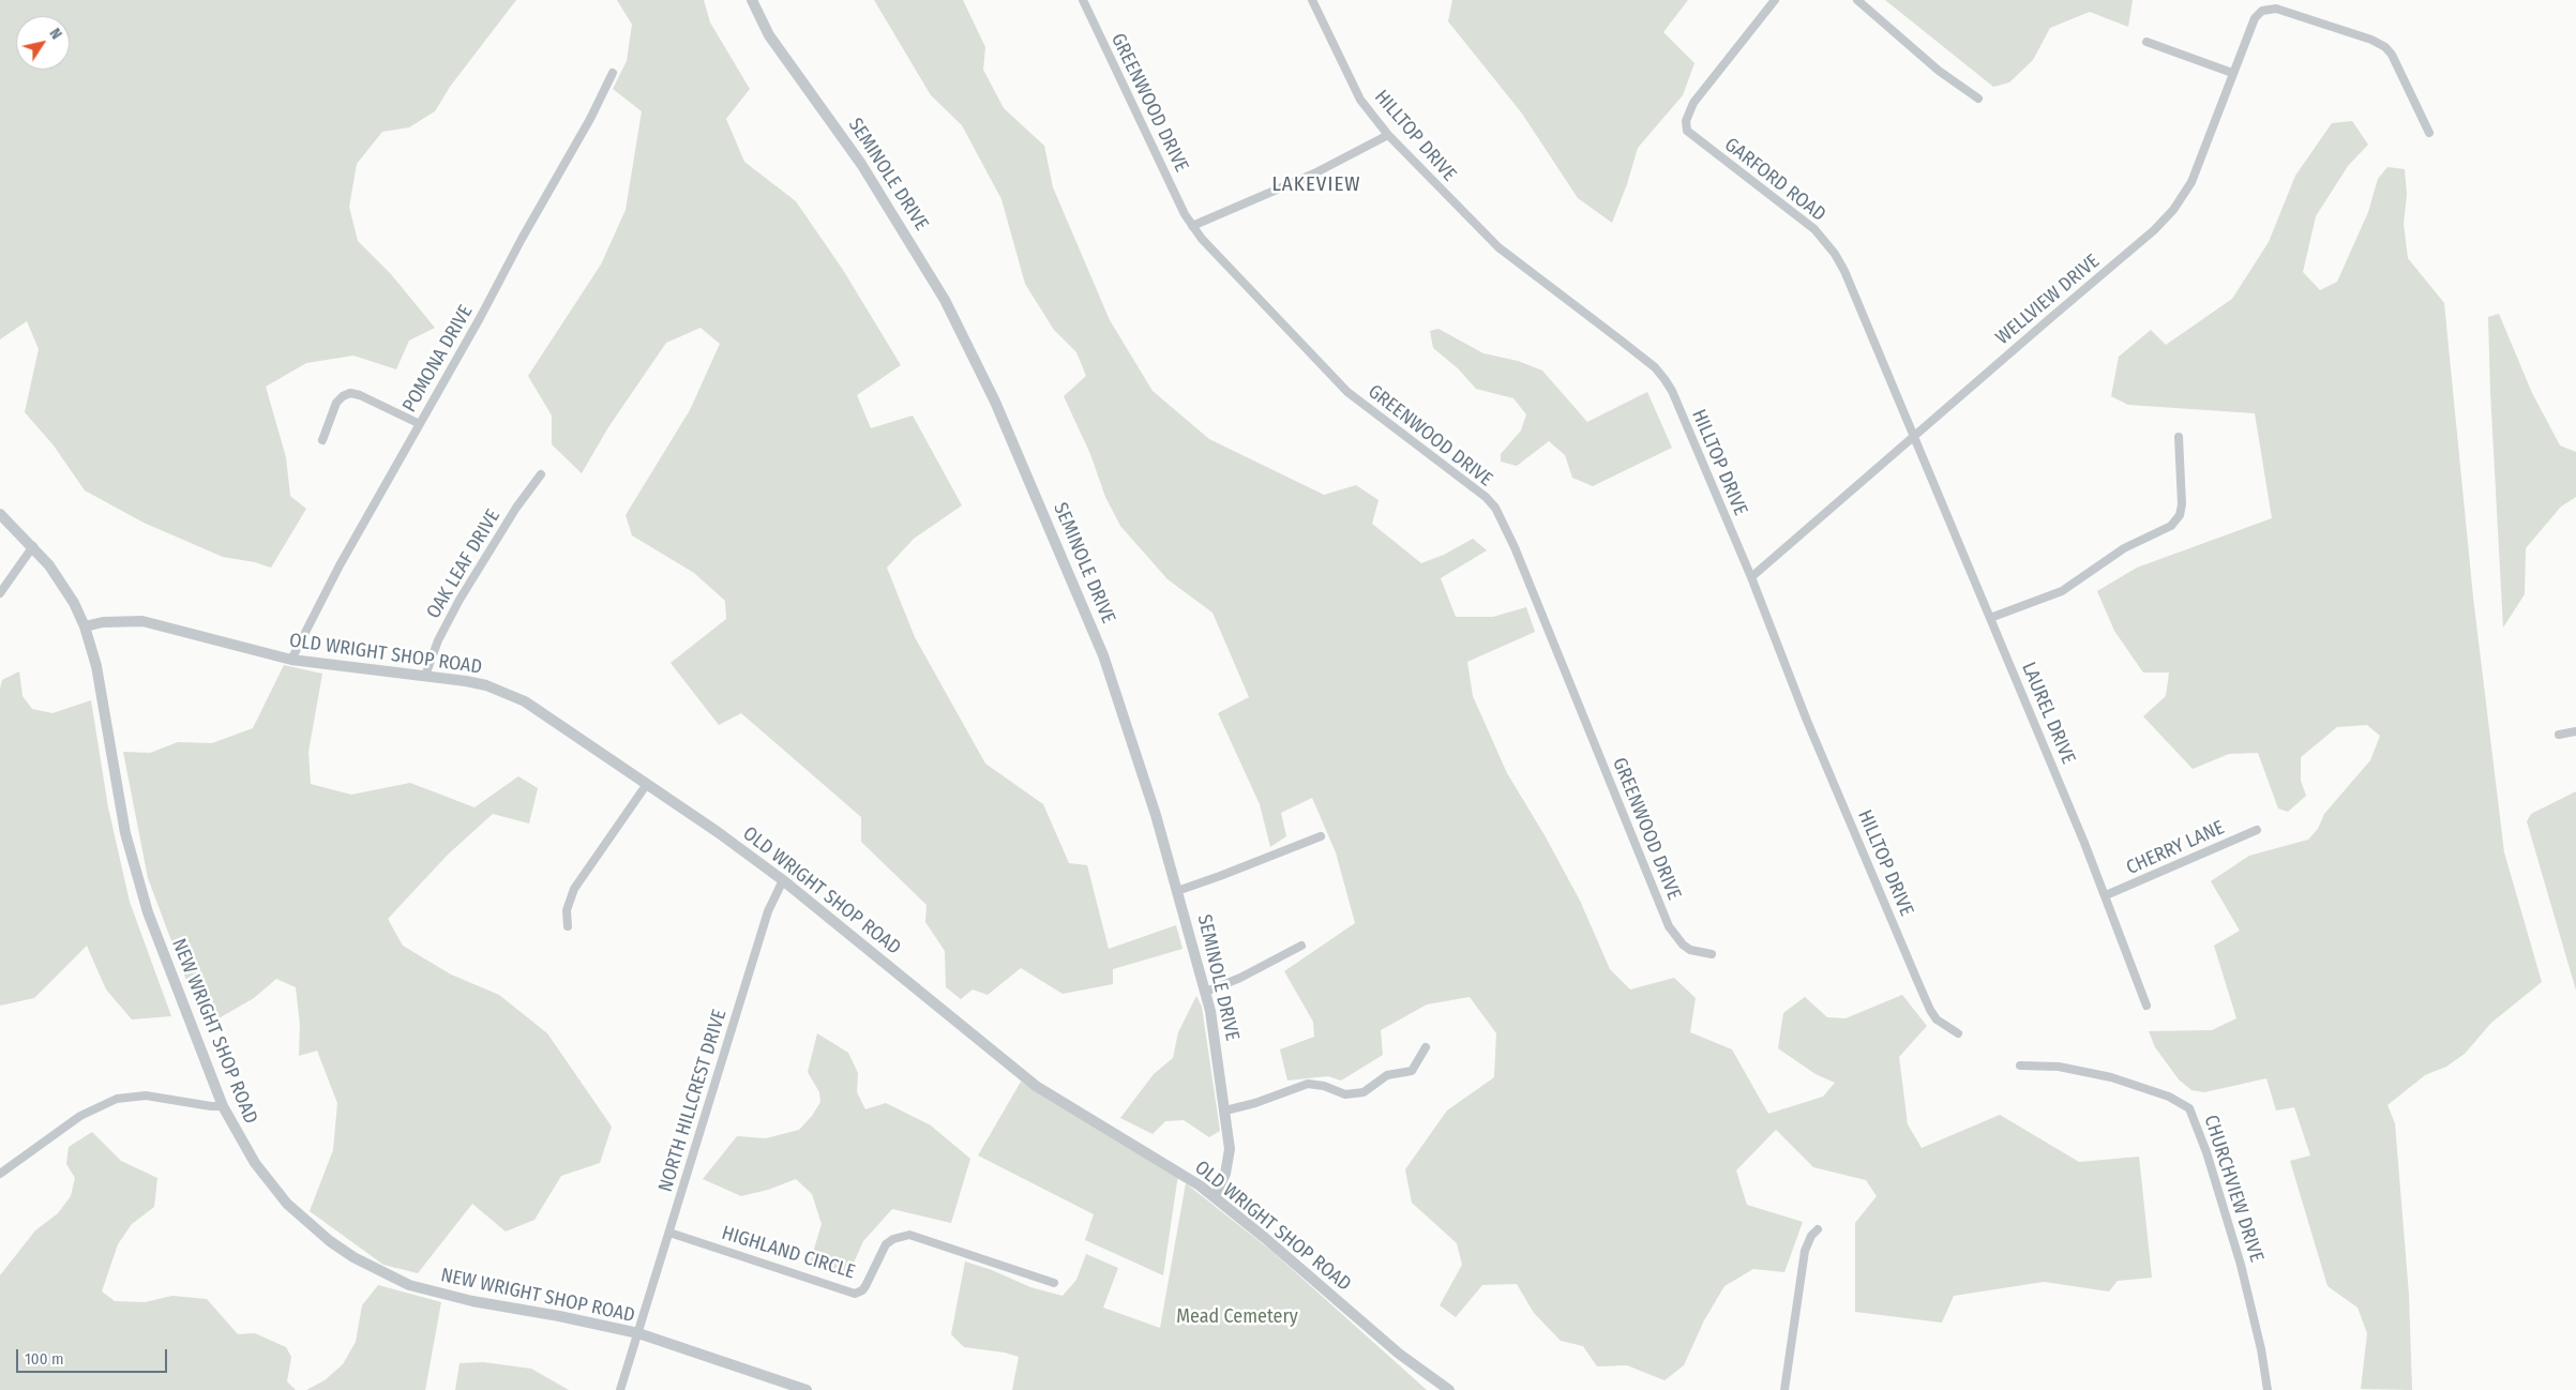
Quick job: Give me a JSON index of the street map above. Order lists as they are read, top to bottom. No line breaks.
{"streets":{"street":["GREENWOOD DRIVE","HILLTOP DRIVE","SEMINOLE DRIVE","GARFORD ROAD","WELLVIEW DRIVE","POMONA DRIVE","OAK LEAF DRIVE","OLD WRIGHT SHOP ROAD","LAUREL DRIVE","CHERRY LANE","NEW WRIGHT SHOP ROAD","NORTH HILLCREST DRIVE","CHURCHVIEW DRIVE","HIGHLAND CIRCLE"]},"crossings":[["HILLTOP DRIVE","WELLVIEW DRIVE"],["SEMINOLE DRIVE","OLD WRIGHT SHOP ROAD"],["GARFORD ROAD","WELLVIEW DRIVE"],["GARFORD ROAD","LAUREL DRIVE"],["WELLVIEW DRIVE","LAUREL DRIVE"],["POMONA DRIVE","OLD WRIGHT SHOP ROAD"],["OAK LEAF DRIVE","OLD WRIGHT SHOP ROAD"],["OLD WRIGHT SHOP ROAD","NEW WRIGHT SHOP ROAD"],["OLD WRIGHT SHOP ROAD","NORTH HILLCREST DRIVE"],["LAUREL DRIVE","CHERRY LANE"],["NEW WRIGHT SHOP ROAD","NORTH HILLCREST DRIVE"],["NORTH HILLCREST DRIVE","HIGHLAND CIRCLE"]],"districts":["LAKEVIEW"],"parks":["Mead Cemetery"],"scale_bar":"100 m","north":"top right"}
